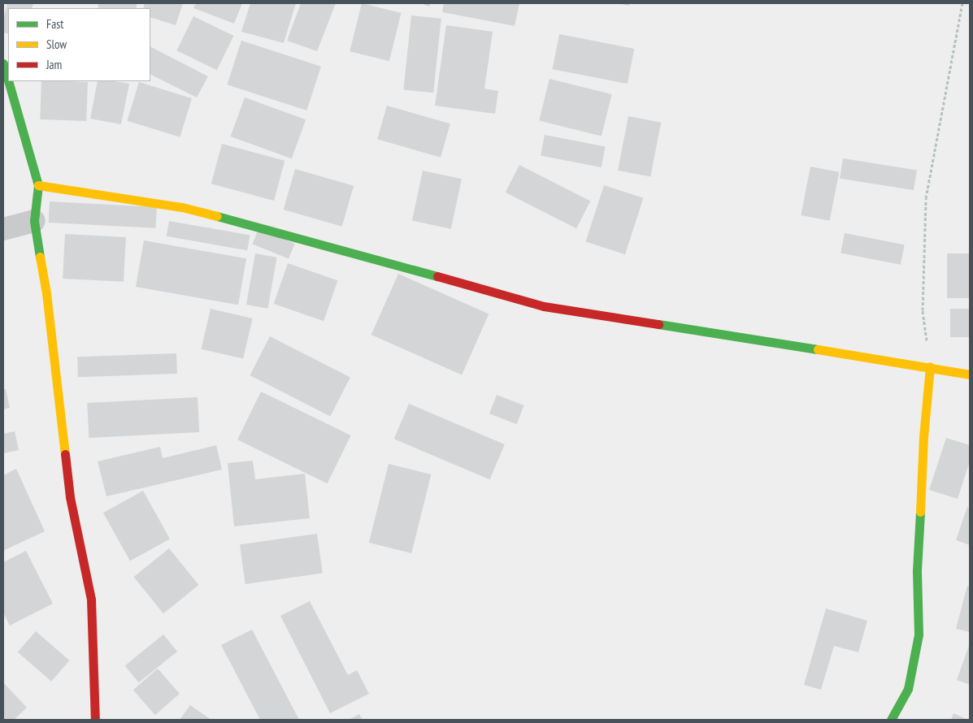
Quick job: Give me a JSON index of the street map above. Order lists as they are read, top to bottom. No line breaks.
{"legend":["Fast","Slow","Jam"]}
